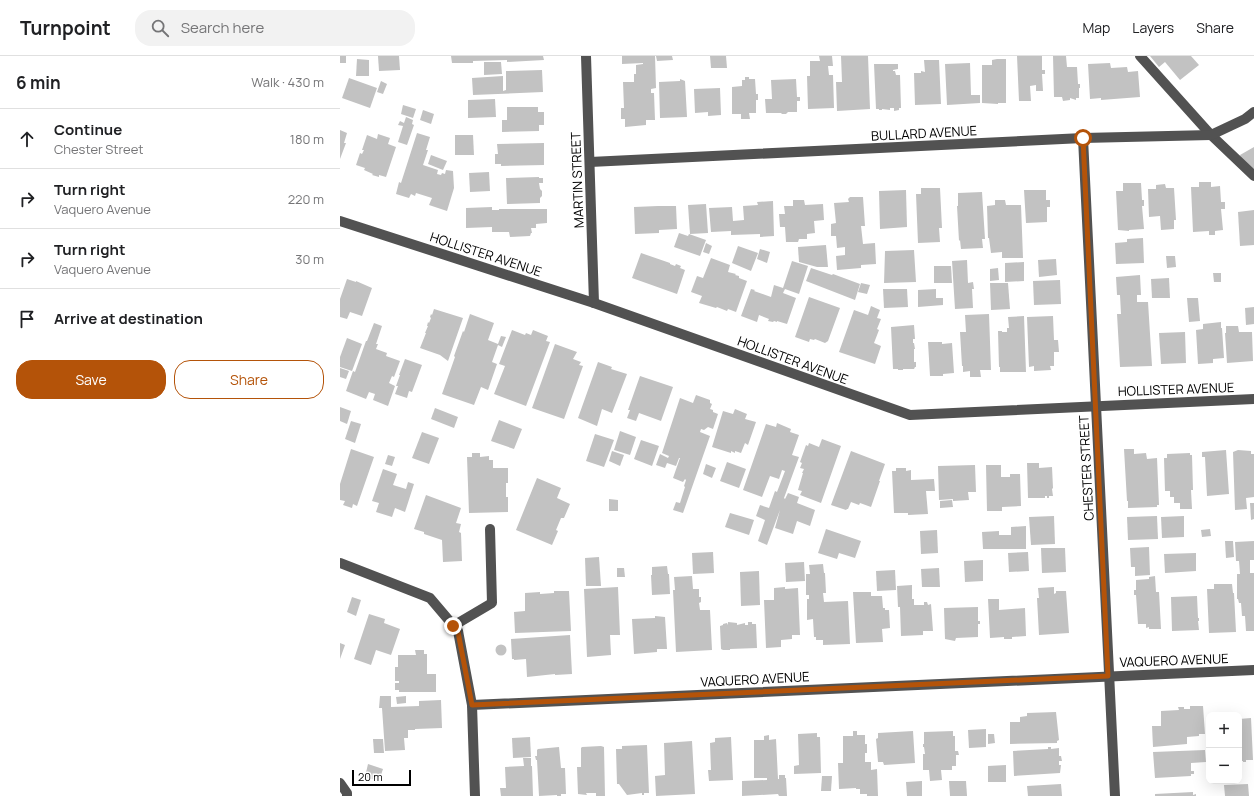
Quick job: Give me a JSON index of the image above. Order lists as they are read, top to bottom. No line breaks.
{"streets":{"street":["BULLARD AVENUE","MARTIN STREET","HOLLISTER AVENUE","CHESTER STREET","VAQUERO AVENUE"]},"crossings":[["BULLARD AVENUE","MARTIN STREET"],["BULLARD AVENUE","CHESTER STREET"],["MARTIN STREET","HOLLISTER AVENUE"],["HOLLISTER AVENUE","CHESTER STREET"],["CHESTER STREET","VAQUERO AVENUE"]],"scale_bar":"20 m","page":{"header":"Turnpoint","search":"Search here","nav":["Map","Layers","Share"],"heading":["6 min","Walk · 430 m"],"list":[["Continue","Chester Street","180 m"],["Turn right","Vaquero Avenue","220 m"],["Turn right","Vaquero Avenue","30 m"],"Arrive at destination"],"buttons":["Save","Share"],"map_buttons":["+","−"],"scale":"20 m"}}
